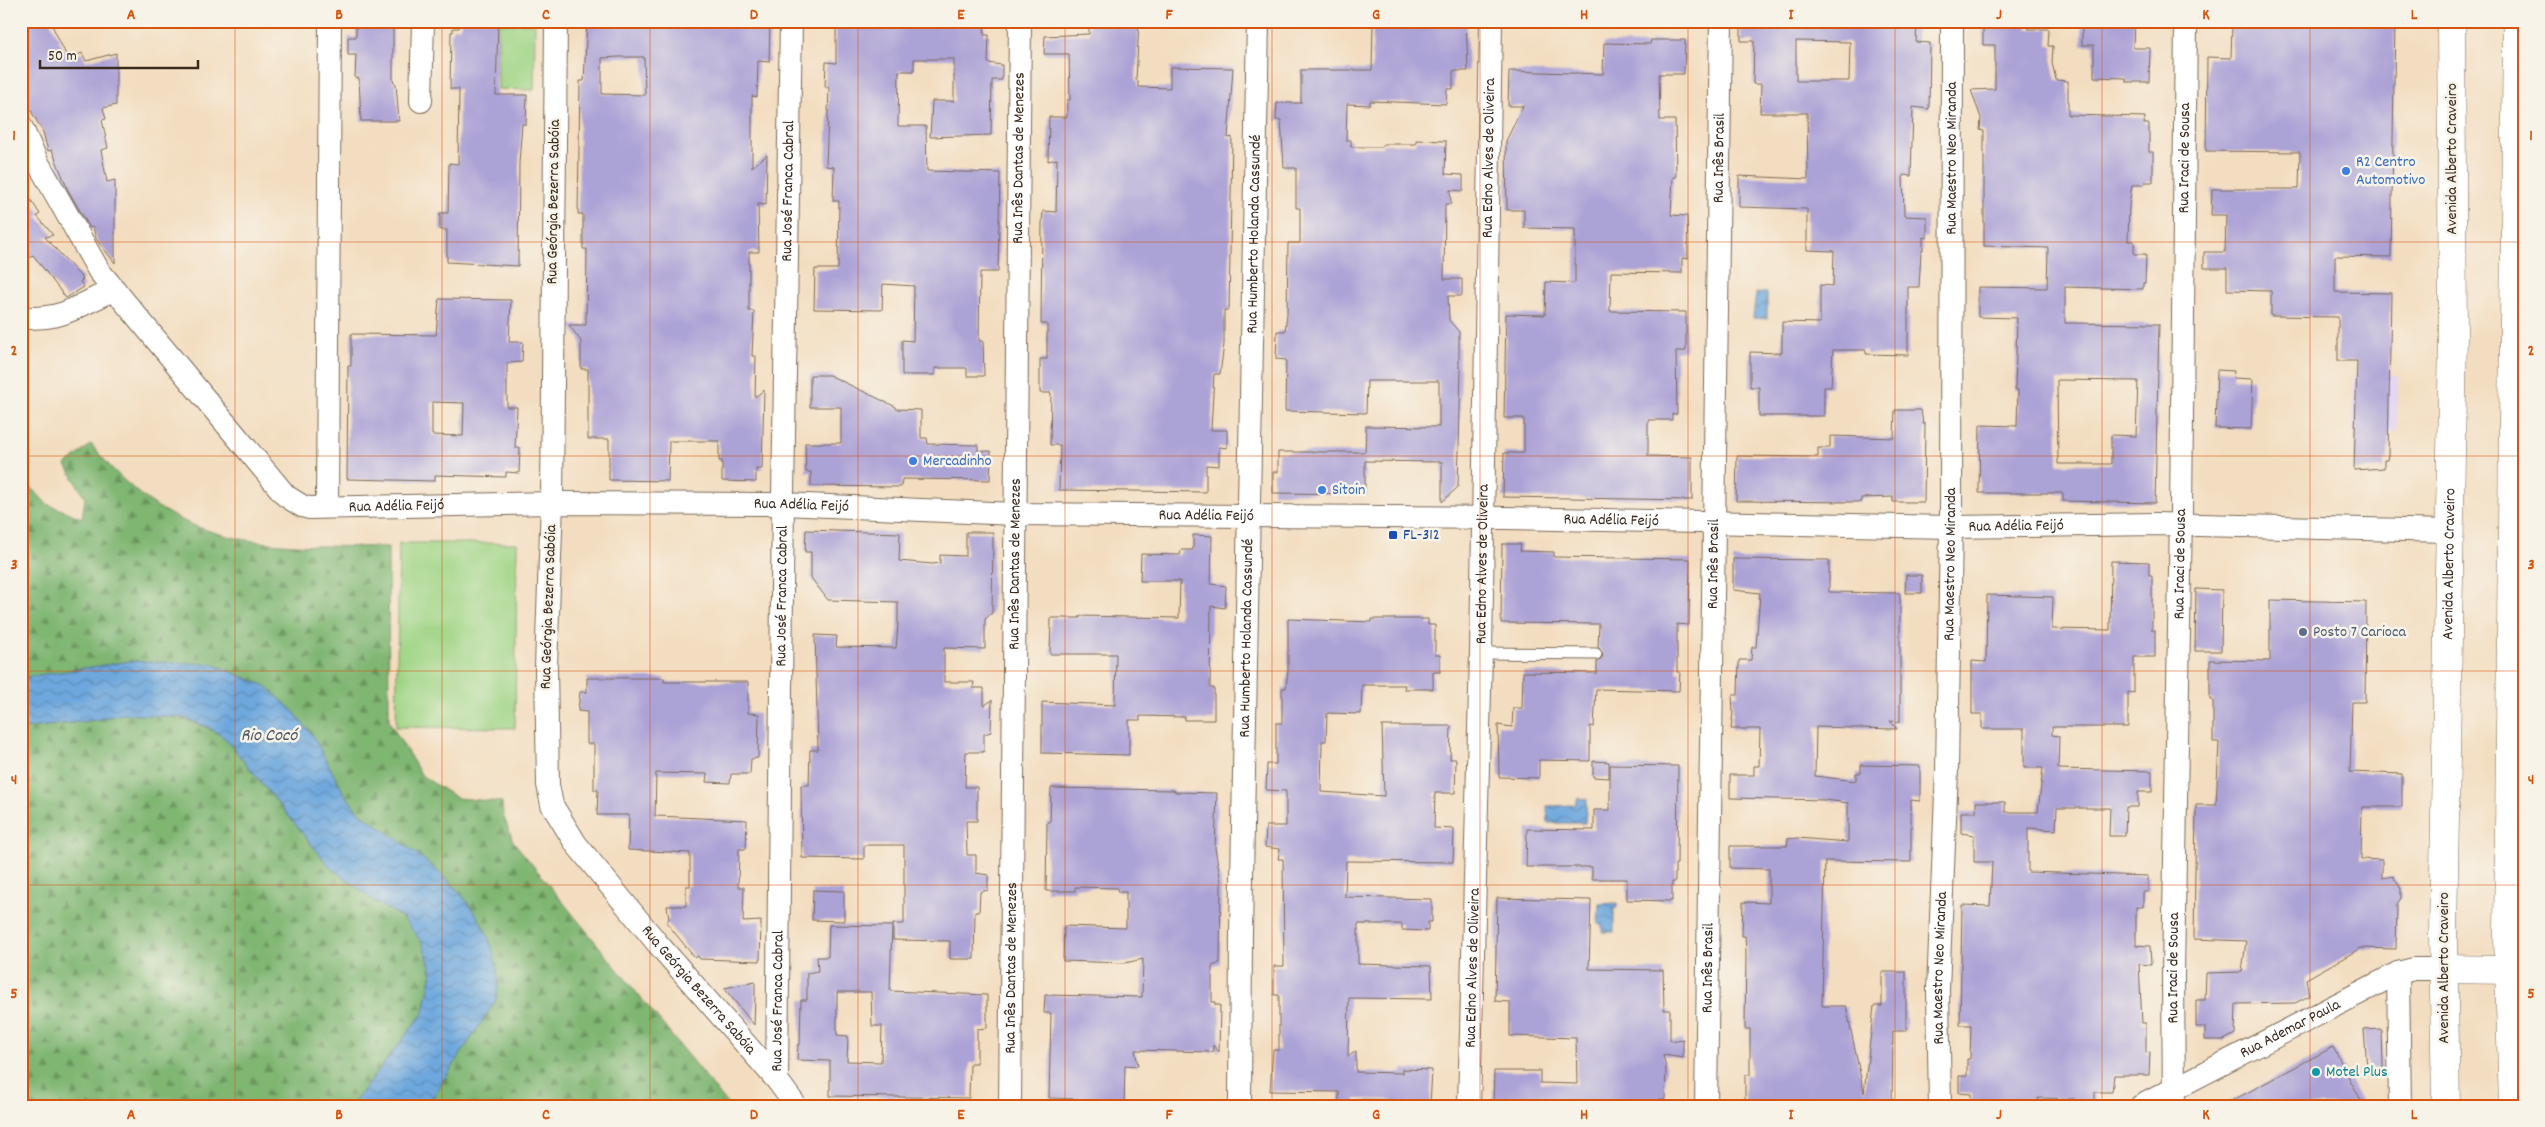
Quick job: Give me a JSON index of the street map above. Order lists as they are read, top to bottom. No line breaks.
{"streets":{"main road":["Avenida Alberto Craveiro"],"street":["Rua Inês Dantas de Menezes","Rua Edno Alves de Oliveira","Rua Inês Brasil","Rua Maestro Neo Miranda","Rua Iraci de Sousa","Rua José Franca Cabral","Rua Geórgia Bezerra Sabóia","Rua Humberto Holanda Cassundé","Rua Adélia Feijó","Rua Ademar Paula"]},"crossings":[["Rua Inês Dantas de Menezes","Rua Adélia Feijó"],["Rua Edno Alves de Oliveira","Rua Adélia Feijó"],["Rua Inês Brasil","Rua Adélia Feijó"],["Rua Maestro Neo Miranda","Rua Adélia Feijó"],["Rua Iraci de Sousa","Rua Adélia Feijó"],["Rua Iraci de Sousa","Rua Ademar Paula"],["Avenida Alberto Craveiro","Rua Adélia Feijó"],["Avenida Alberto Craveiro","Rua Ademar Paula"],["Rua José Franca Cabral","Rua Geórgia Bezerra Sabóia"],["Rua José Franca Cabral","Rua Adélia Feijó"],["Rua Geórgia Bezerra Sabóia","Rua Adélia Feijó"],["Rua Humberto Holanda Cassundé","Rua Adélia Feijó"]],"water":["Rio Cocó"],"places":{"other":["R2 Centro Automotivo","Mercadinho","Sitoin","Posto 7 Carioca","Motel Plus"],"transit":["FL-312"]},"scale_bar":"50 m","grid":{"columns":["A","B","C","D","E","F","G","H","I","J","K","L"],"rows":["1","2","3","4","5"]}}
